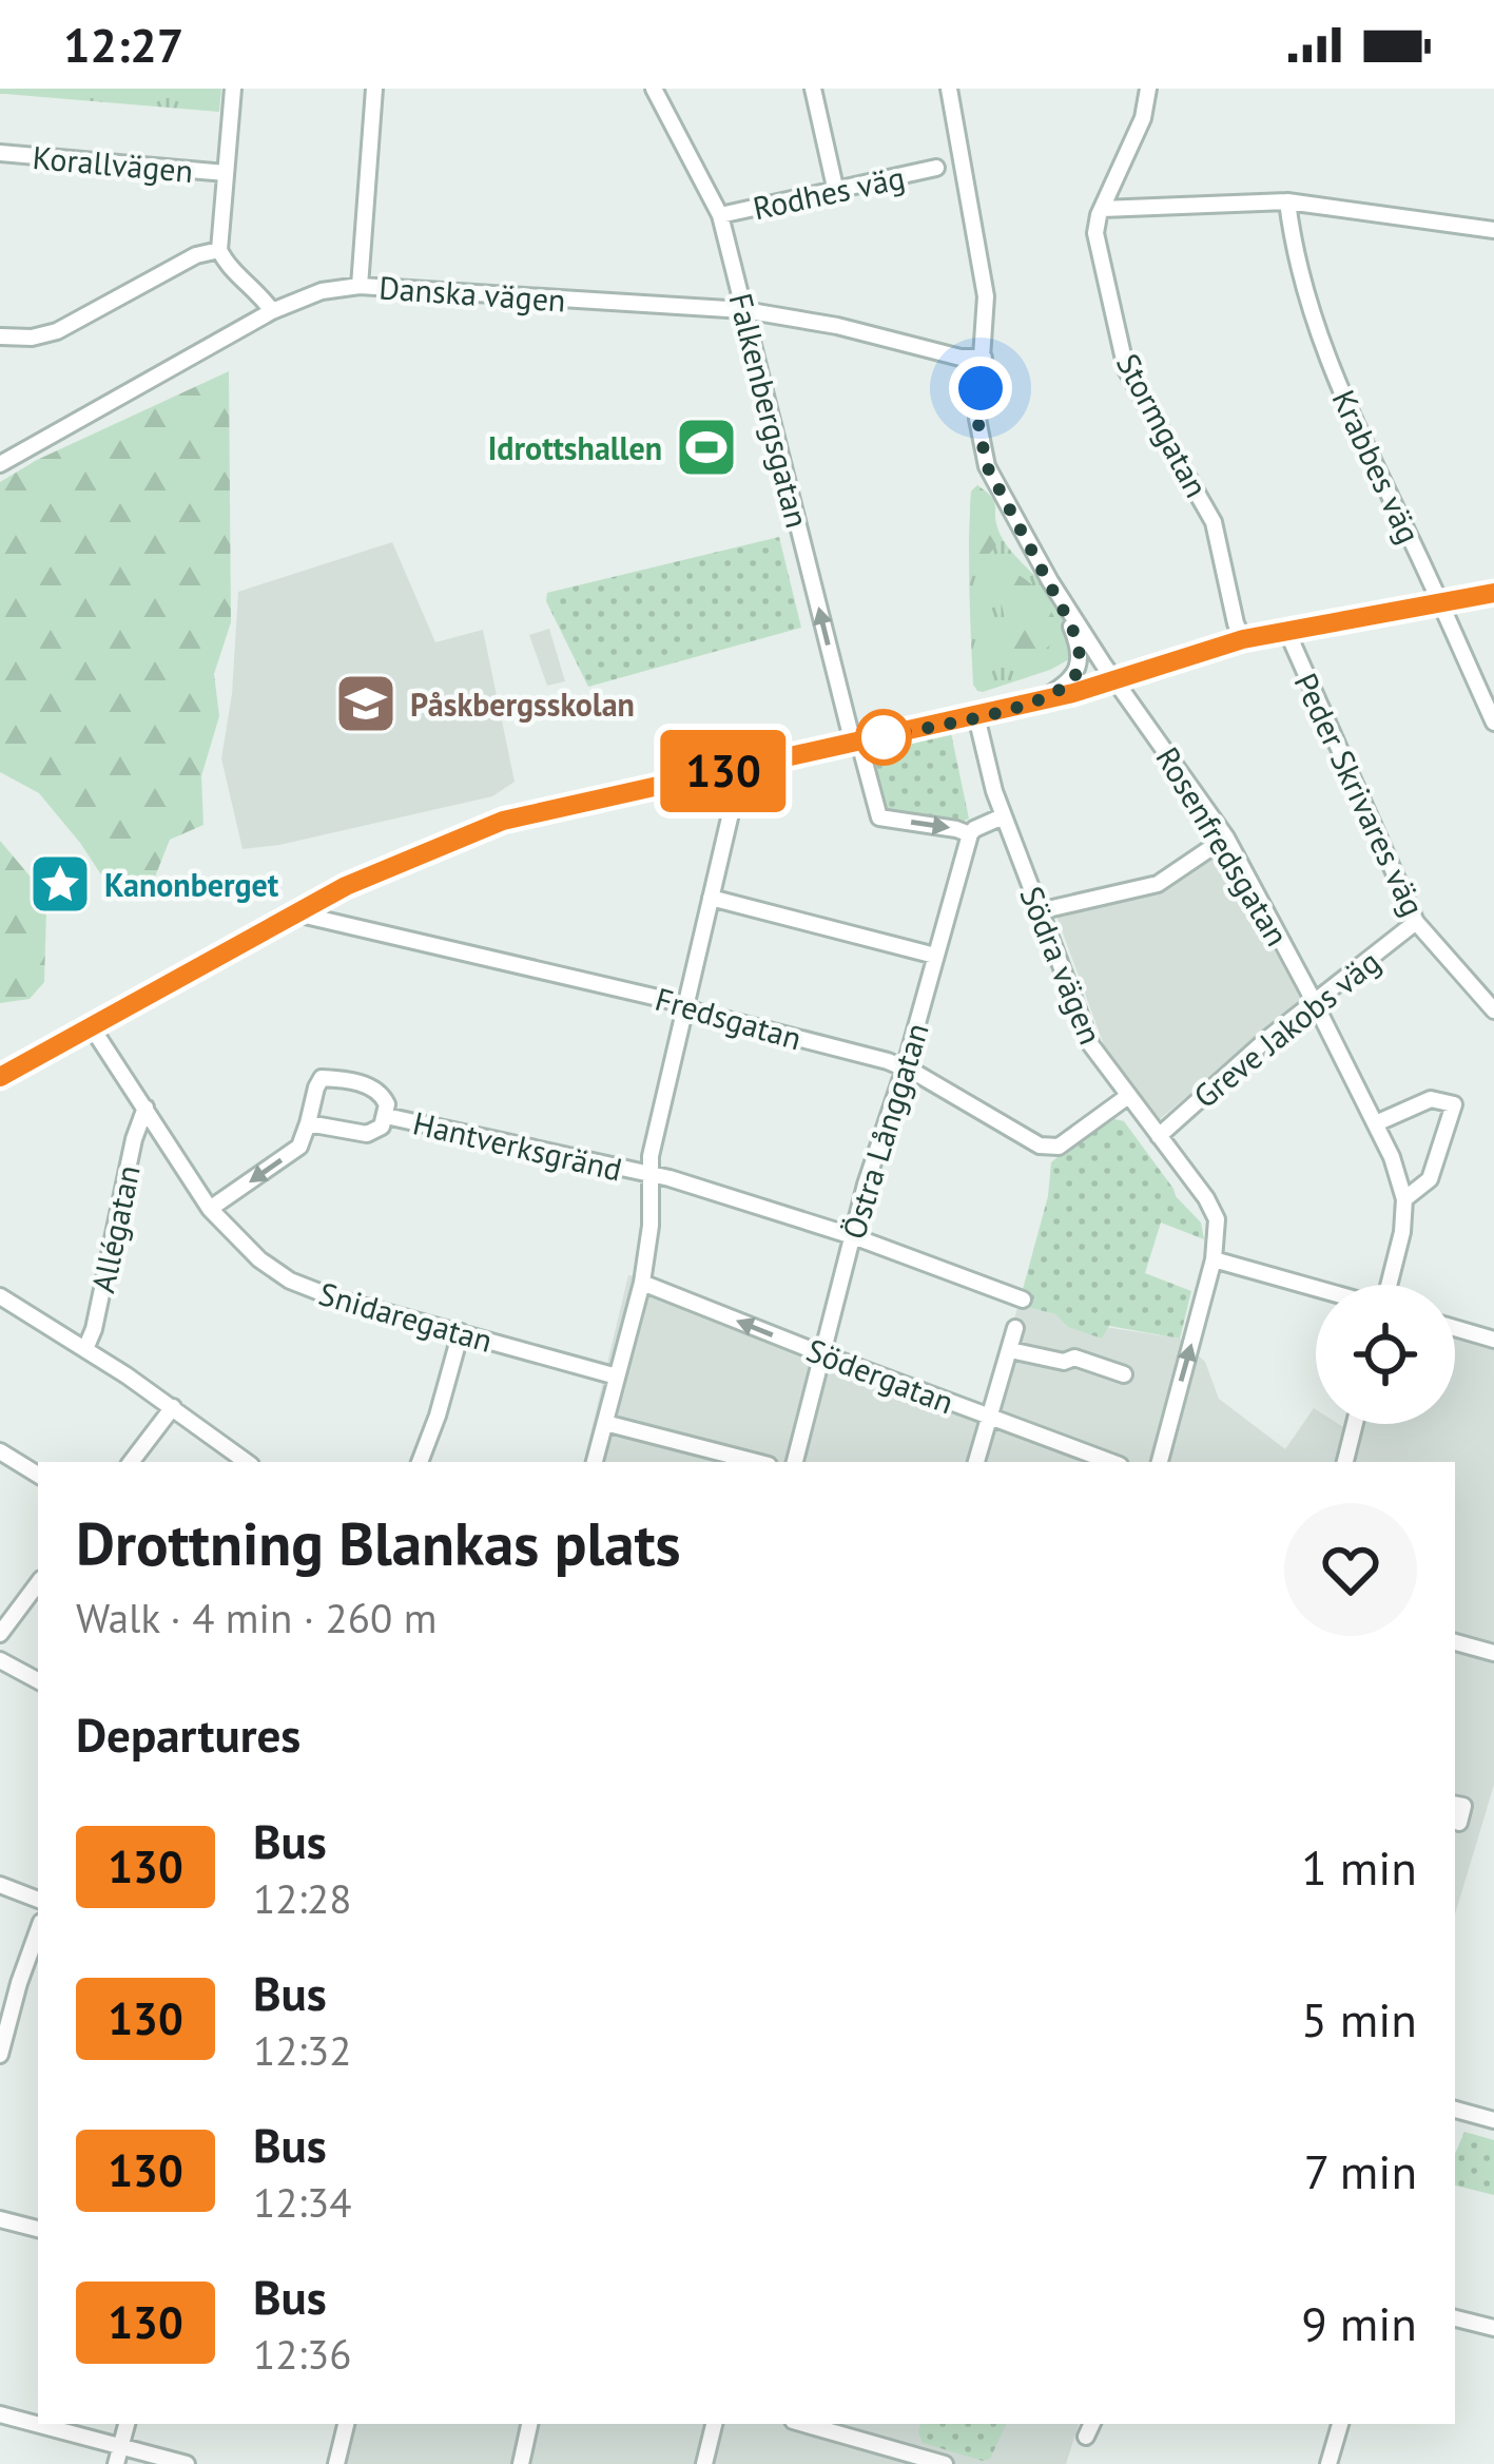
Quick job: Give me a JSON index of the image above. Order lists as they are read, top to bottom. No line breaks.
{"streets":{"street":["Korallvägen","Rodhes väg","Danska vägen","Falkenbergsgatan","Stormgatan","Krabbes väg","Peder Skrivares väg","Rosenfredsgatan","Södra vägen","Fredsgatan","Greve Jakobs väg","Östra Långgatan","Hantverksgränd","Allégatan","Snidaregatan","Södergatan"]},"crossings":[["Rodhes väg","Falkenbergsgatan"],["Danska vägen","Falkenbergsgatan"],["Danska vägen","Rosenfredsgatan"],["Falkenbergsgatan","Östra Långgatan"],["Peder Skrivares väg","Greve Jakobs väg"],["Rosenfredsgatan","Greve Jakobs väg"],["Södra vägen","Fredsgatan"],["Södra vägen","Greve Jakobs väg"],["Fredsgatan","Östra Långgatan"],["Östra Långgatan","Hantverksgränd"],["Östra Långgatan","Södergatan"],["Hantverksgränd","Snidaregatan"],["Allégatan","Snidaregatan"]],"one_way":["Södergatan"],"places":{"sports":["Idrottshallen"],"school or university":["Påskbergsskolan"],"place":["Kanonberget"]},"lines":["bus line 130"],"page":{"status":"12:27","on_map":"130","heading":[["Drottning Blankas plats","Walk · 4 min · 260 m"],"Departures"],"list":[{"mark":"130","name":"Bus","note":"12:28","value":"1 min"},{"mark":"130","name":"Bus","note":"12:32","value":"5 min"},{"mark":"130","name":"Bus","note":"12:34","value":"7 min"},{"mark":"130","name":"Bus","note":"12:36","value":"9 min"}]}}
